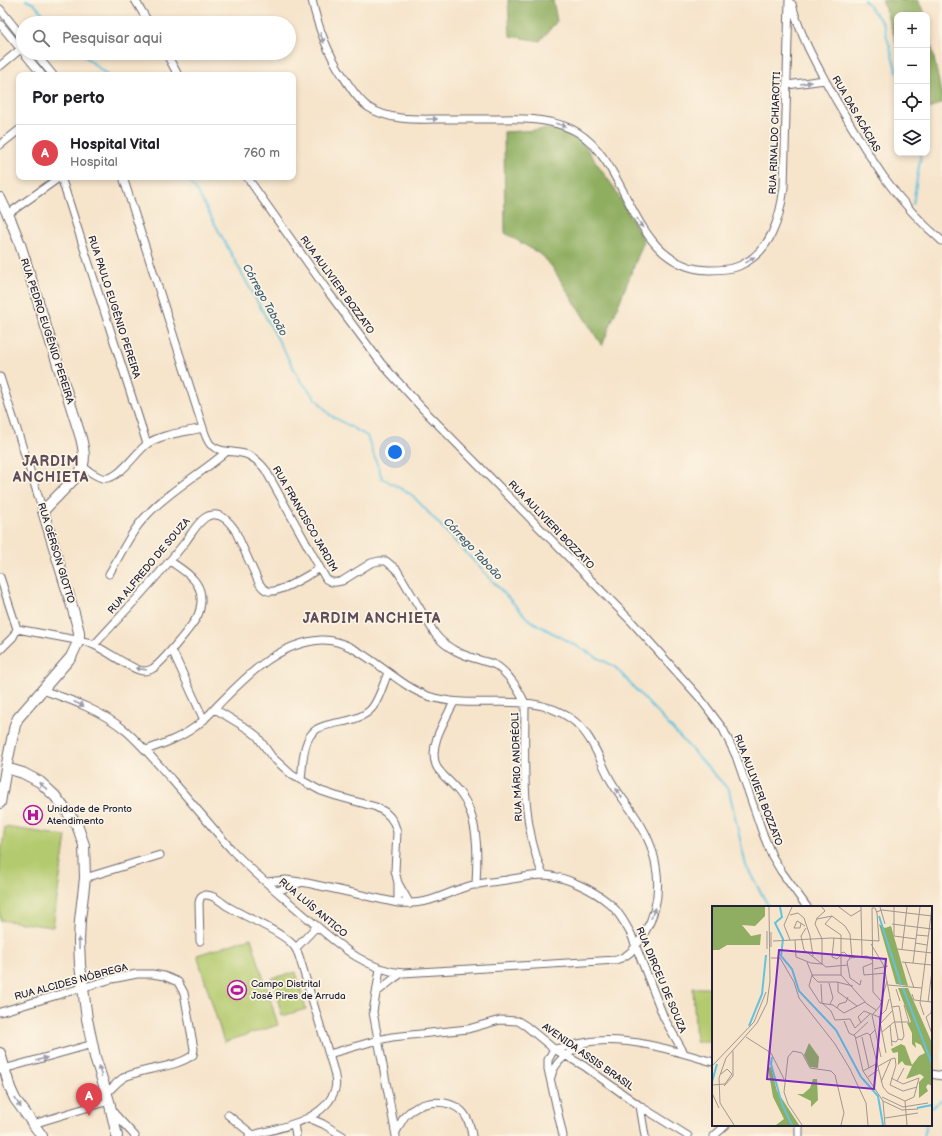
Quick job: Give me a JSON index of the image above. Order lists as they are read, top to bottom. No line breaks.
{"streets":{"street":["RUA DAS ACÁCIAS","RUA RINALDO CHIAROTTI","RUA AULIVIERI BOZZATO","RUA PAULO EUGÊNIO PEREIRA","RUA PEDRO EUGÊNIO PEREIRA","RUA FRANCISCO JARDIM","RUA GÉRSON GIOTTO","RUA ALFREDO DE SOUZA","RUA MÁRIO ANDRÉOLI","RUA LUÍS ANTICO","RUA DIRCEU DE SOUZA","RUA ALCIDES NÓBREGA","AVENIDA ASSIS BRASIL"]},"crossings":[["RUA DAS ACÁCIAS","RUA RINALDO CHIAROTTI"],["RUA FRANCISCO JARDIM","RUA ALFREDO DE SOUZA"],["RUA FRANCISCO JARDIM","RUA MÁRIO ANDRÉOLI"],["RUA MÁRIO ANDRÉOLI","RUA DIRCEU DE SOUZA"],["RUA LUÍS ANTICO","RUA DIRCEU DE SOUZA"]],"districts":["JARDIM ANCHIETA","JARDIM ANCHIETA"],"water":["Córrego Taboão"],"places":{"hospital":["Unidade de Pronto Atendimento"],"sports":["Campo Distrital José Pires de Arruda"]},"page":{"map_buttons":["+","−"],"search":"Pesquisar aqui","heading":"Por perto","list":[{"mark":"A","name":"Hospital Vital","note":"Hospital","value":"760 m"}],"pins":"A"}}
